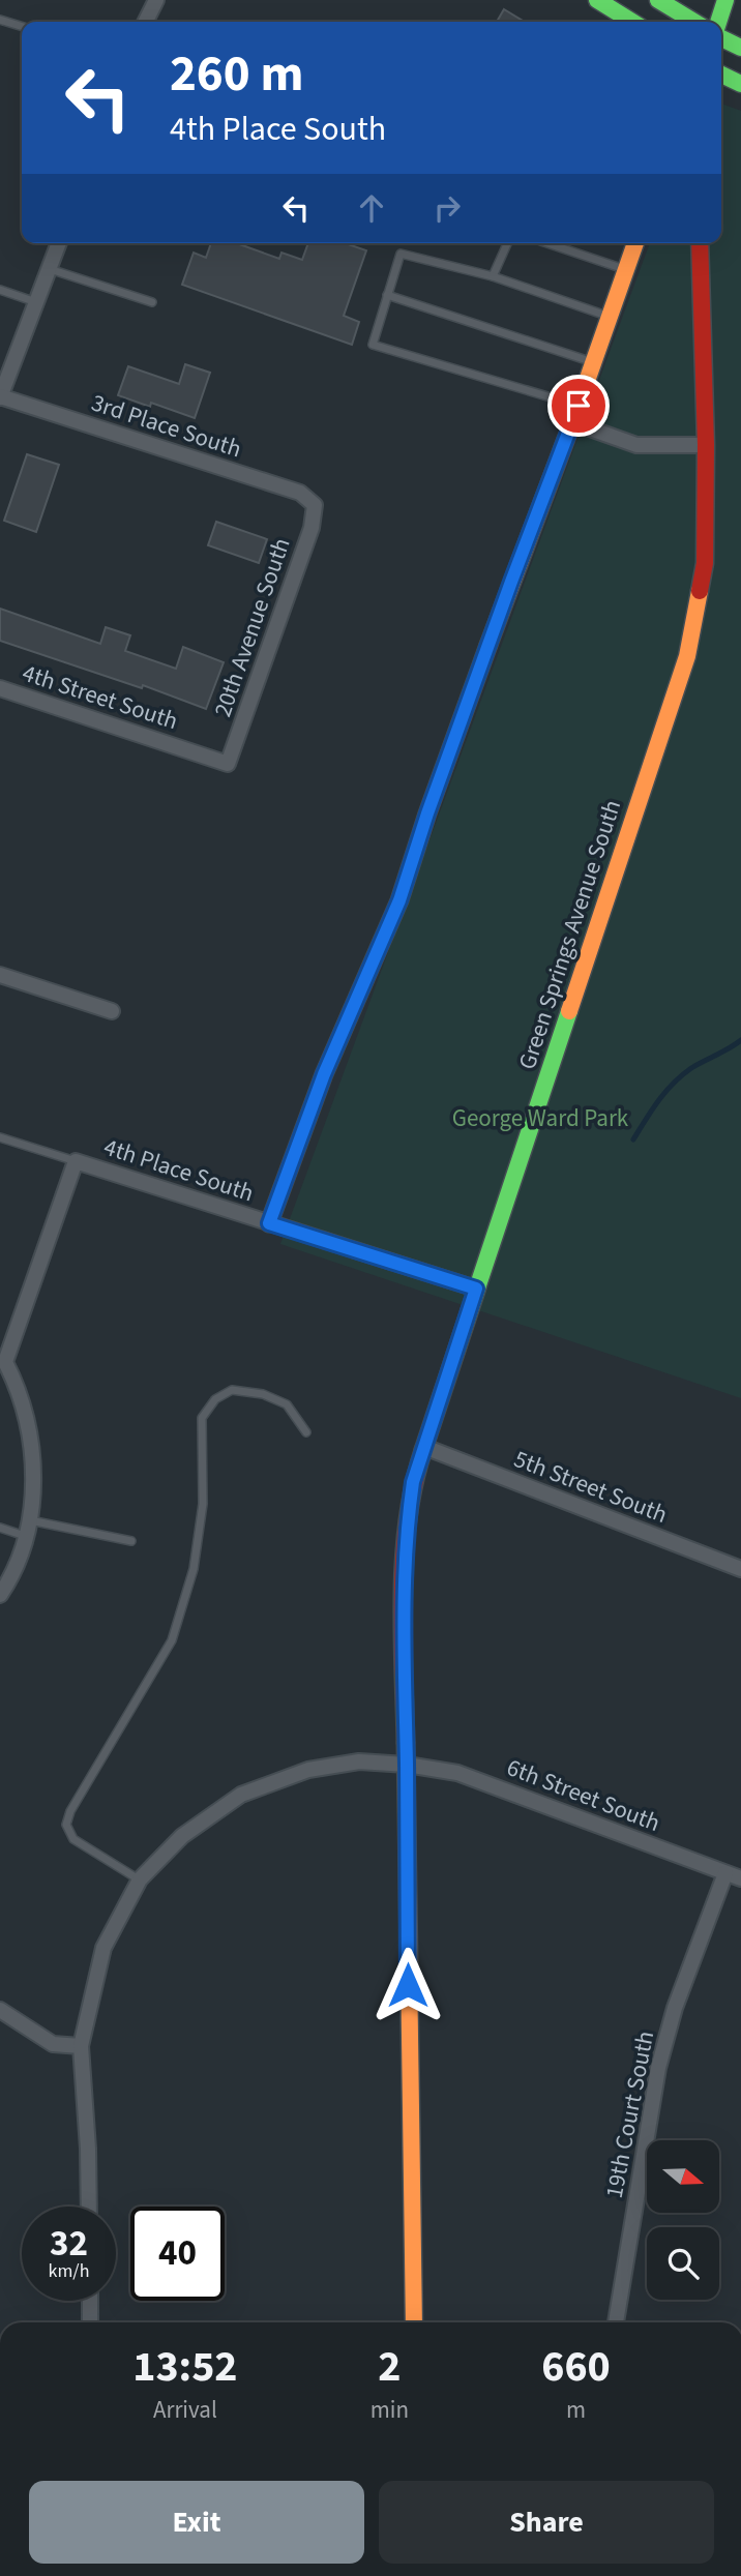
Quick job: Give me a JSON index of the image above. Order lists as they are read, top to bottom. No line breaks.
{"streets":{"street":["3rd Place South","20th Avenue South","4th Street South","Green Springs Avenue South","4th Place South","5th Street South","6th Street South","19th Court South"]},"crossings":[["3rd Place South","20th Avenue South"],["20th Avenue South","4th Street South"],["Green Springs Avenue South","4th Place South"],["Green Springs Avenue South","5th Street South"],["Green Springs Avenue South","6th Street South"],["6th Street South","19th Court South"]],"parks":["George Ward Park"],"north":"right","page":{"turn":["260 m","4th Place South"],"speed":"32 km/h","limit":"40","eta":["13:52","Arrival","2","min","660","m"],"buttons":["Exit","Share"]}}
